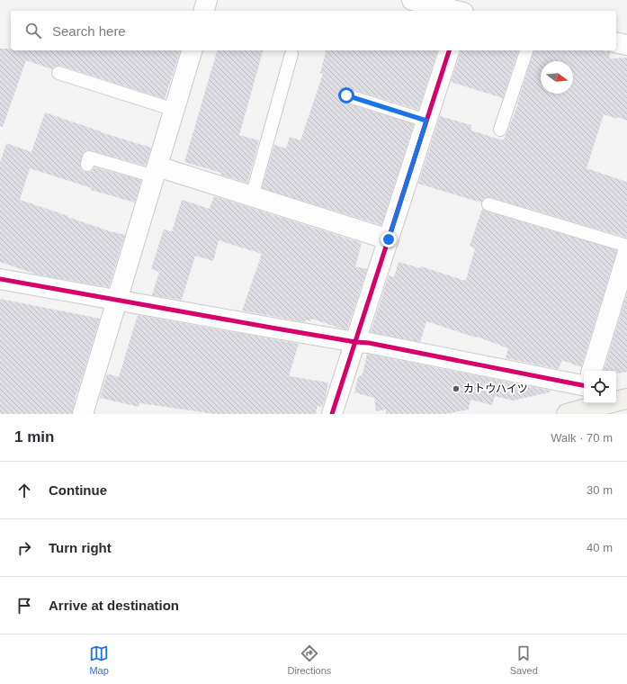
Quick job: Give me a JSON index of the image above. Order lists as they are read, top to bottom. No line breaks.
{"places":["カトウハイツ"],"north":"right","page":{"search":"Search here","heading":["1 min","Walk · 70 m"],"list":[["Continue","30 m"],["Turn right","40 m"],"Arrive at destination"],"nav":["Map","Directions","Saved"]}}
